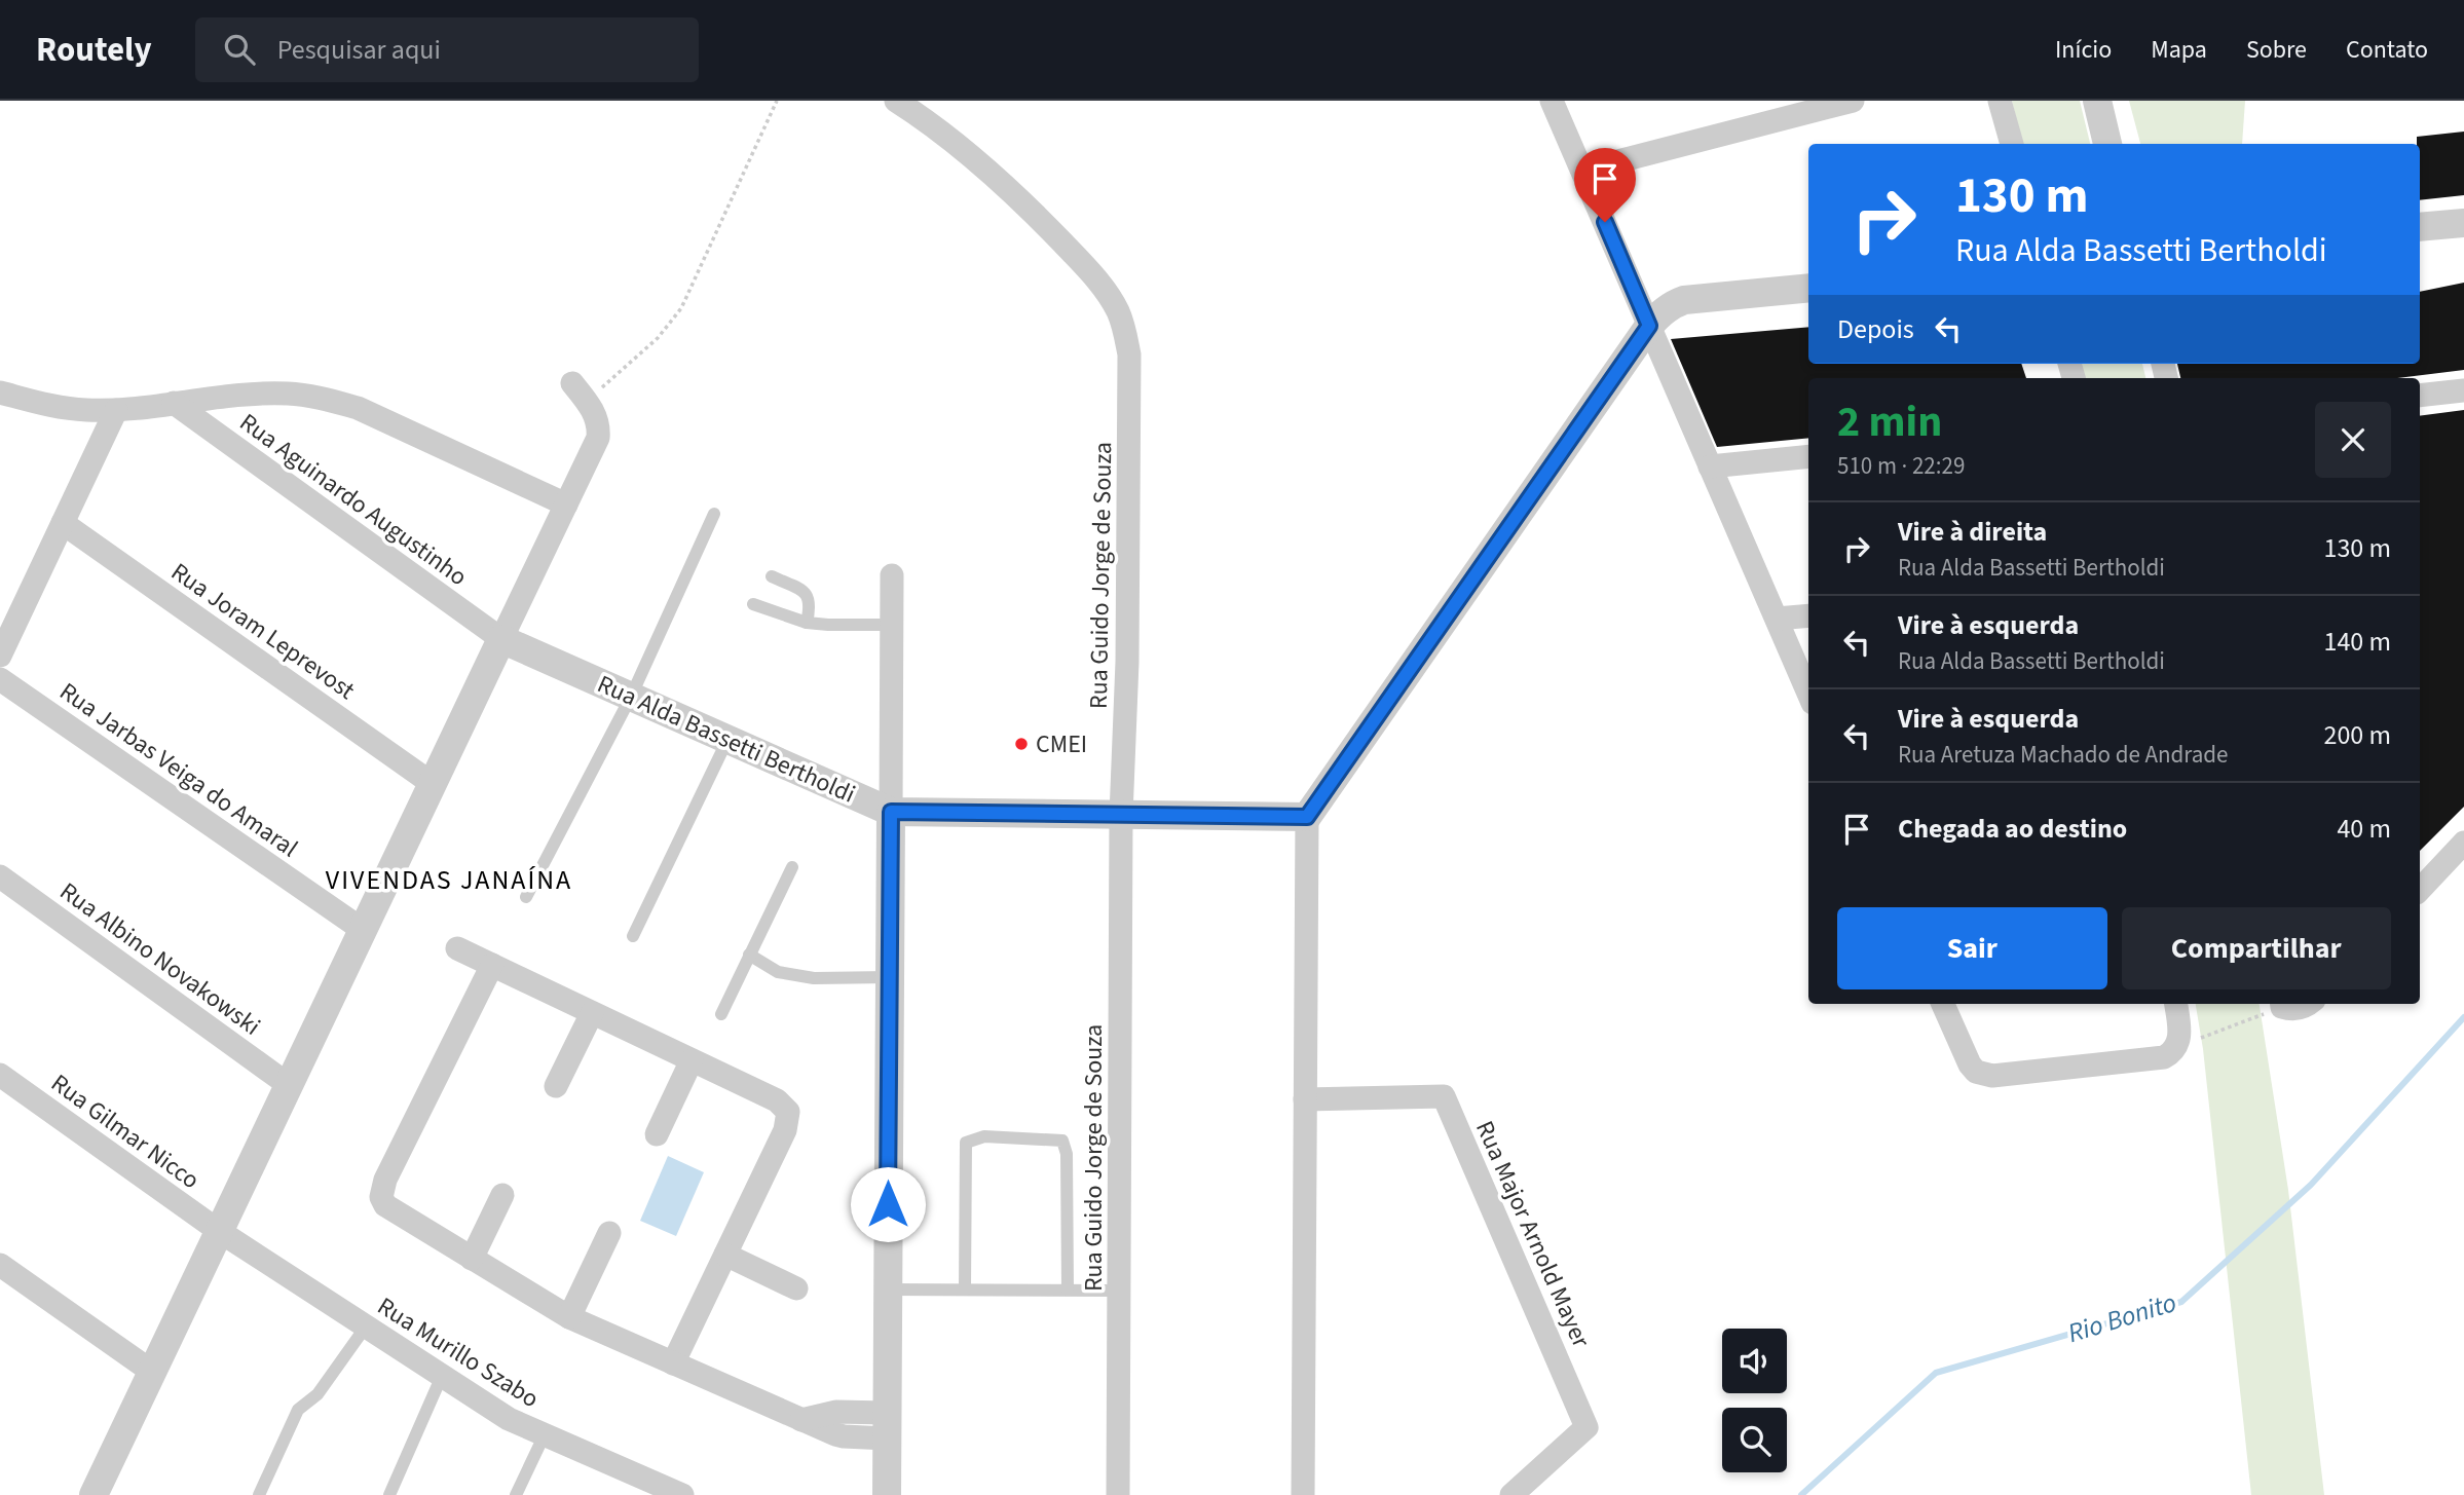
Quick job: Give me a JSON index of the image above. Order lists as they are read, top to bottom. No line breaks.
{"streets":{"street":["Rua Aguinardo Augustinho","Rua Guido Jorge de Souza","Rua Joram Leprevost","Rua Alda Bassetti Bertholdi","Rua Jarbas Veiga do Amaral","Rua Albino Novakowski","Rua Gilmar Nicco","Rua Major Arnold Mayer","Rua Murillo Szabo"]},"crossings":[["Rua Aguinardo Augustinho","Rua Alda Bassetti Bertholdi"],["Rua Guido Jorge de Souza","Rua Alda Bassetti Bertholdi"],["Rua Gilmar Nicco","Rua Murillo Szabo"]],"districts":["VIVENDAS JANAÍNA"],"water":["Rio Bonito"],"places":["CMEI"],"page":{"header":"Routely","search":"Pesquisar aqui","nav":["Início","Mapa","Sobre","Contato"],"turn":["130 m","Rua Alda Bassetti Bertholdi"],"then":"Depois","heading":["2 min","510 m · 22:29"],"list":[{"name":"Vire à direita","note":"Rua Alda Bassetti Bertholdi","value":"130 m"},{"name":"Vire à esquerda","note":"Rua Alda Bassetti Bertholdi","value":"140 m"},{"name":"Vire à esquerda","note":"Rua Aretuza Machado de Andrade","value":"200 m"},{"name":"Chegada ao destino","value":"40 m"}],"buttons":["Sair","Compartilhar"]}}
